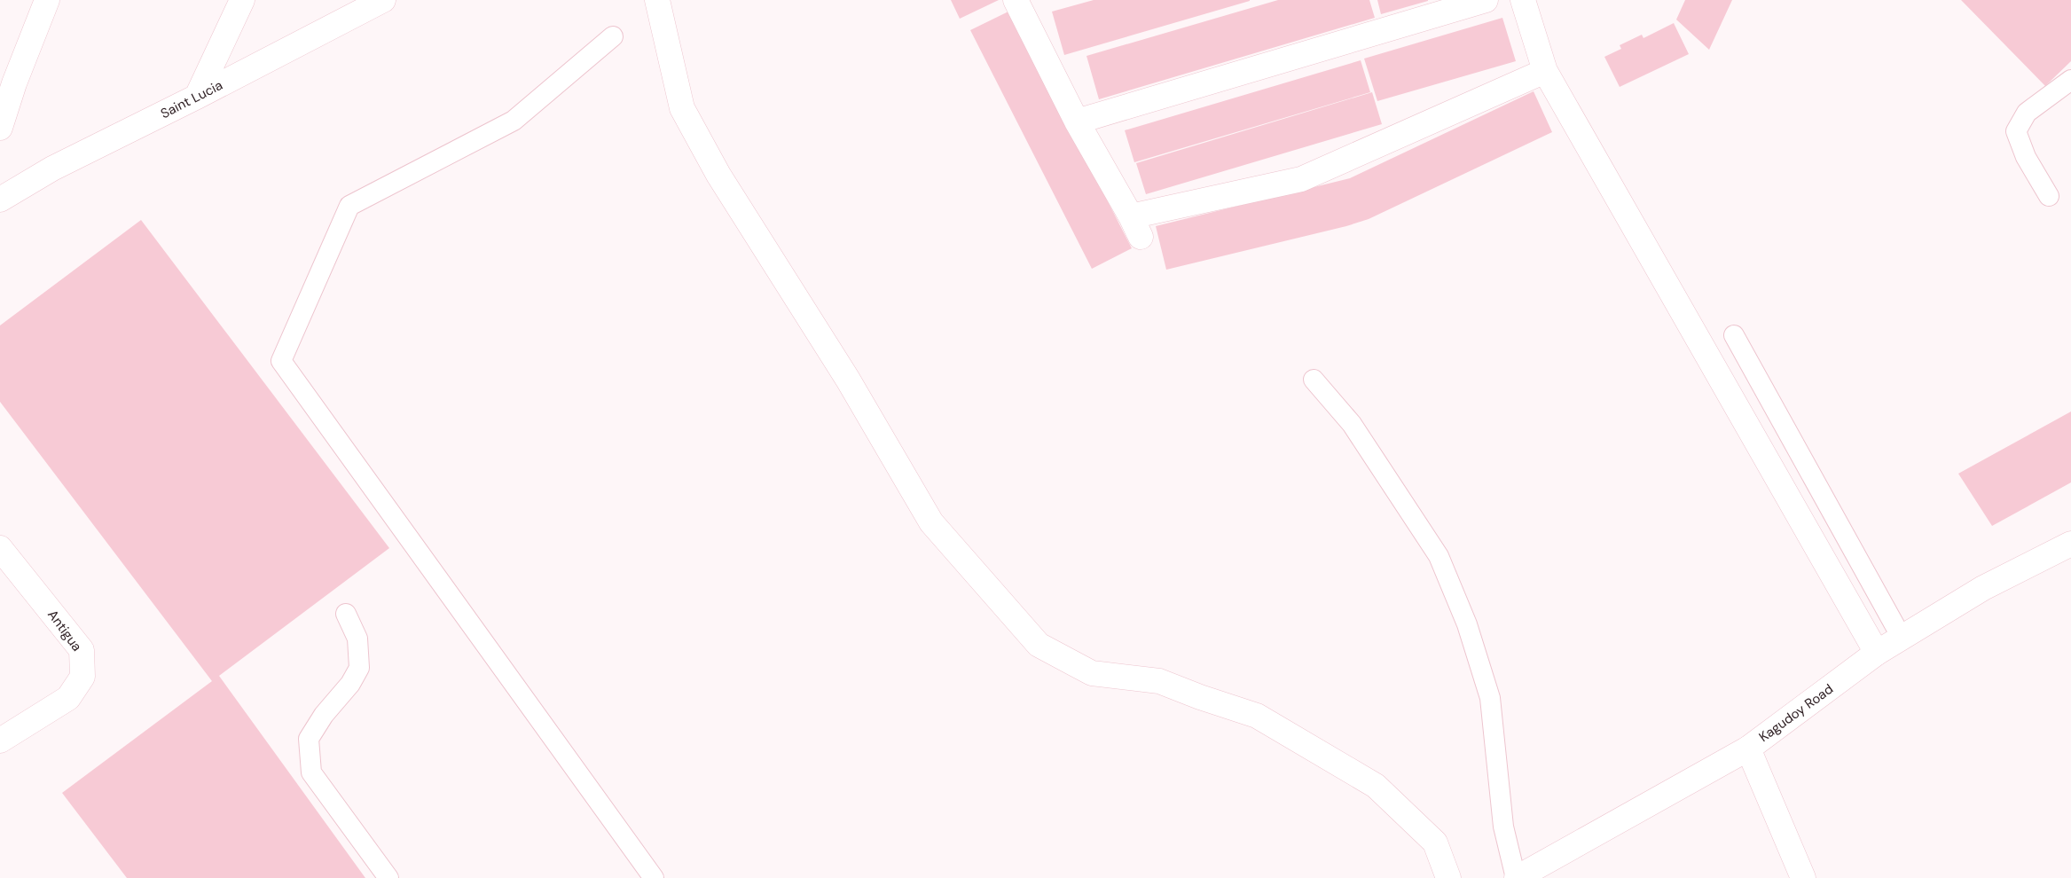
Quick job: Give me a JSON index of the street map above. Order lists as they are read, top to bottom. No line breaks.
{"streets":{"street":["Saint Lucia","Antigua","Kagudoy Road"]}}
